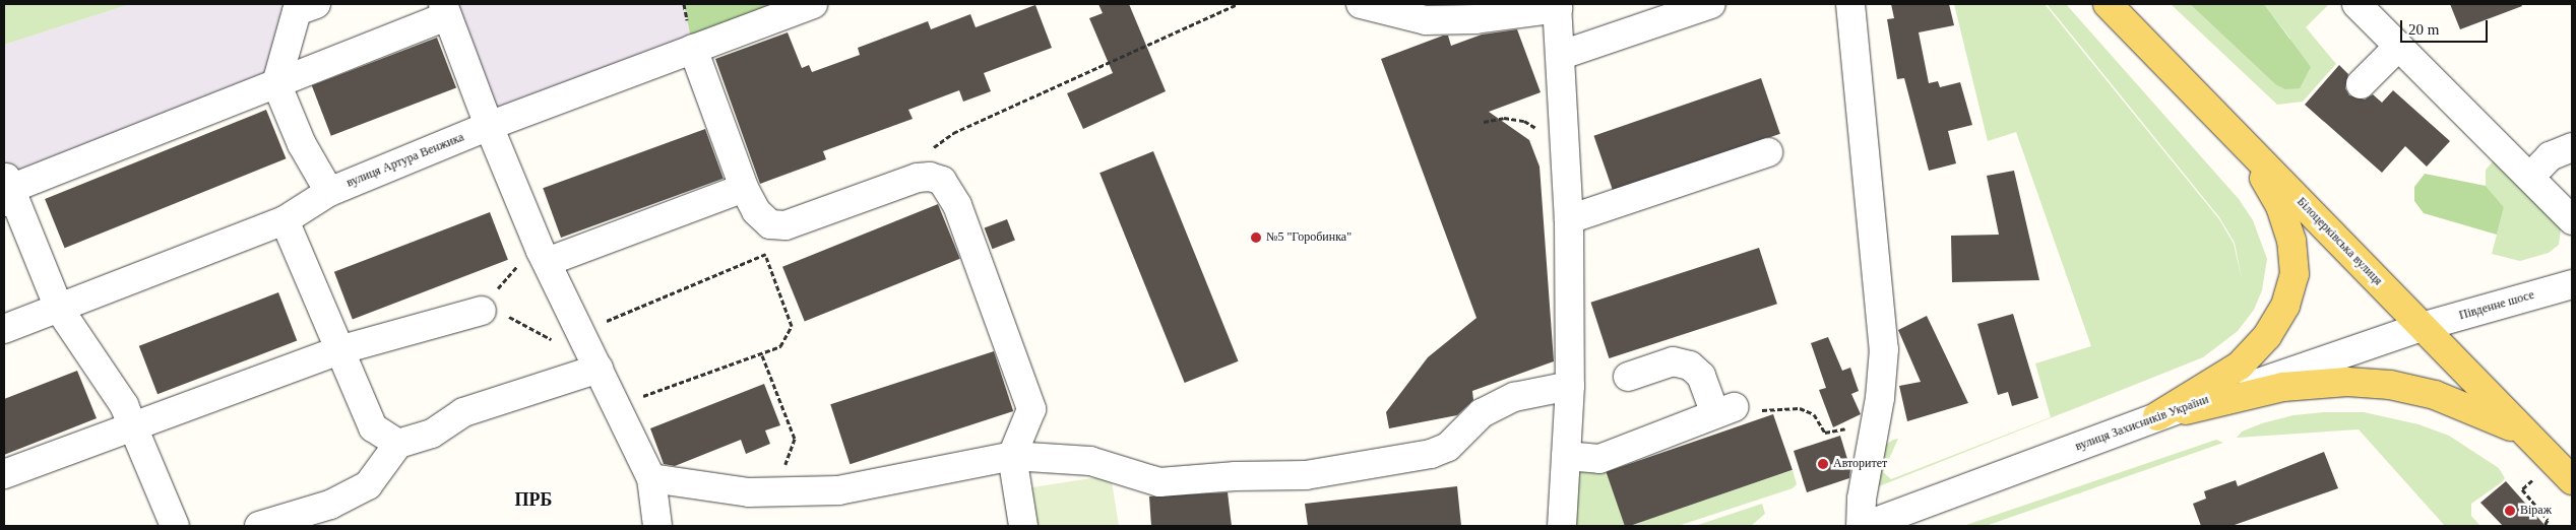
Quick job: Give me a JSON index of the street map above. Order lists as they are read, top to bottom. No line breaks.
{"streets":{"main road":["Білоцерківська вулиця"],"street":["вулиця Артура Венжика","Південне шосе","вулиця Захисників України"]},"crossings":[["Білоцерківська вулиця","Південне шосе"],["Білоцерківська вулиця","вулиця Захисників України"],["Південне шосе","вулиця Захисників України"]],"districts":["ПРБ"],"places":["№5 \"Горобинка\"","Авторитет","Віраж"],"scale_bar":"20 m"}
